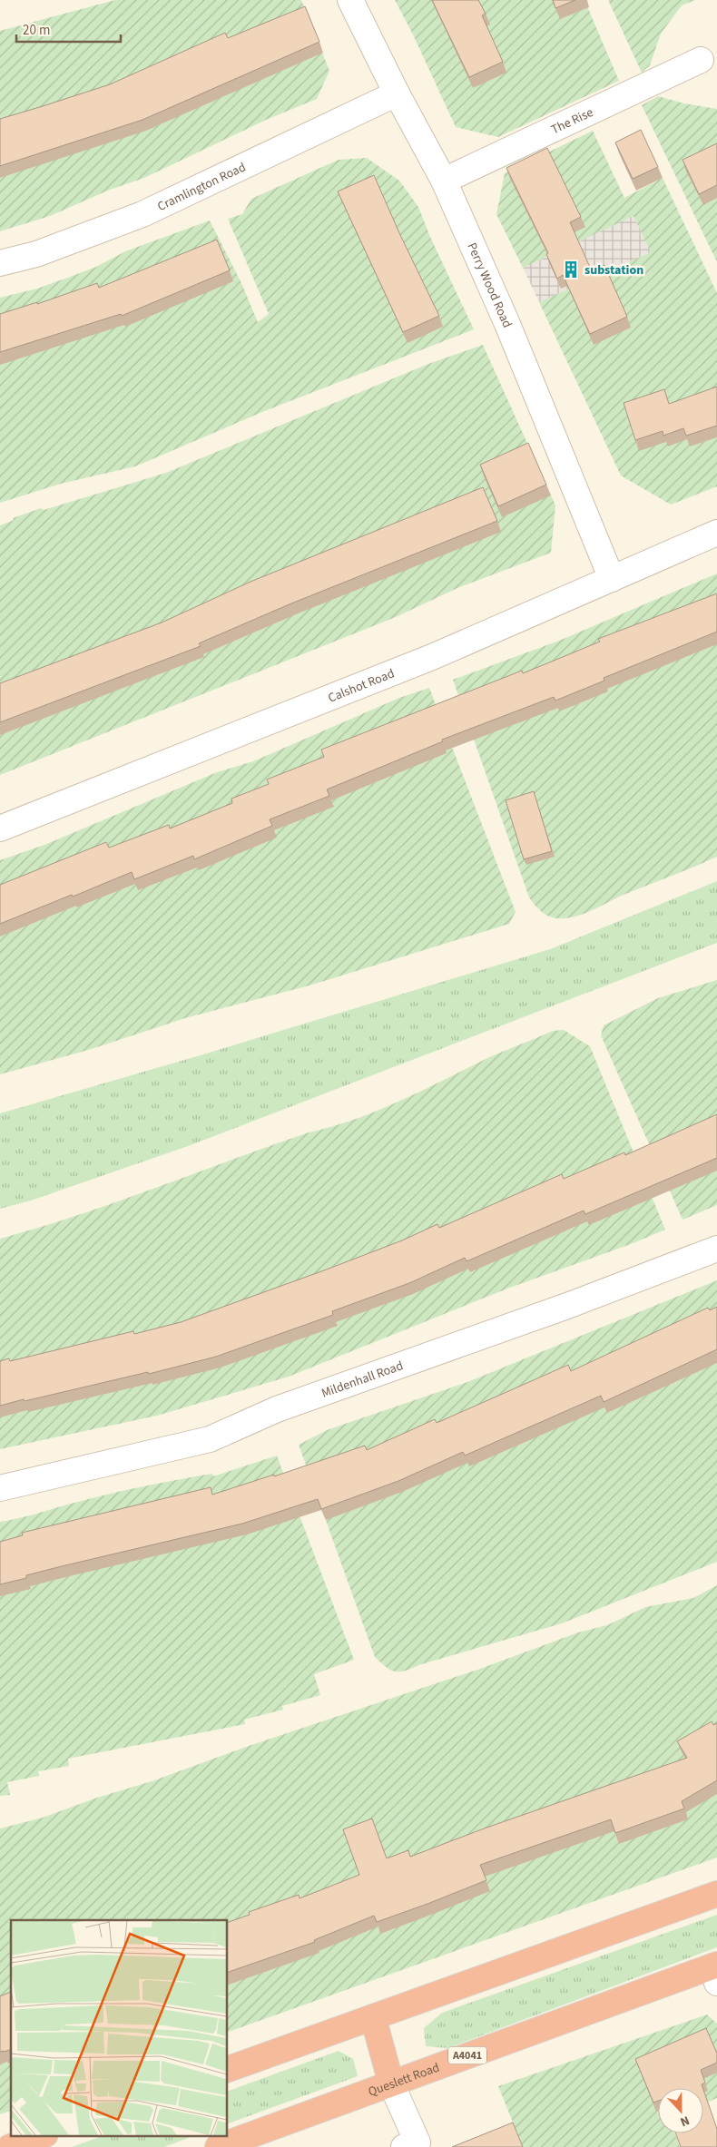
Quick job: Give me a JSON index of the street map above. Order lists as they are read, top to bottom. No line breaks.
{"streets":{"highway":["A4041","Queslett Road"],"street":["The Rise","Cramlington Road","Perry Wood Road","Calshot Road","Mildenhall Road"]},"crossings":[["The Rise","Perry Wood Road"],["Cramlington Road","Perry Wood Road"],["Perry Wood Road","Calshot Road"]],"places":{"building":["substation"]},"scale_bar":"20 m","north":"bottom"}
